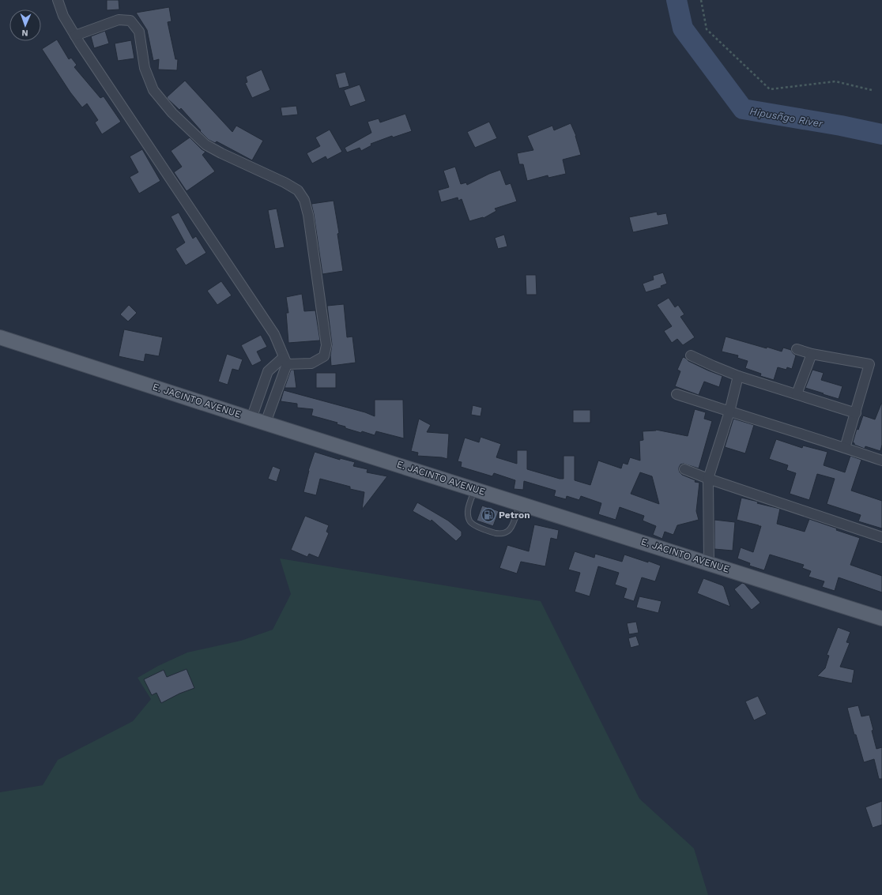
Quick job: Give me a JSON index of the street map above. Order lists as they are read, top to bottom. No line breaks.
{"streets":{"main road":["E. JACINTO AVENUE"]},"water":["Hipusñgo River"],"places":{"fuel station":["Petron"]},"north":"bottom"}
